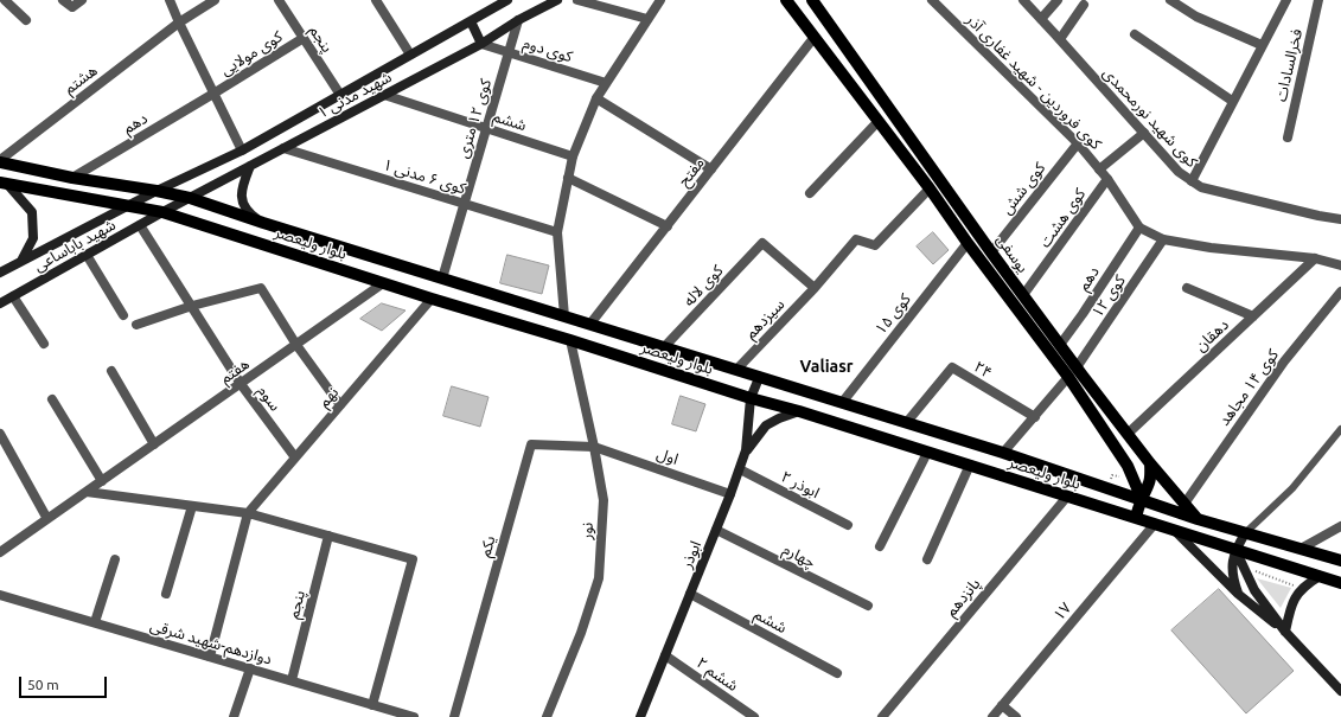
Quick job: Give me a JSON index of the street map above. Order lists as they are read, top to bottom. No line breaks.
{"streets":{"main road":["شهید مدنی ۱","بلوار ولیعصر","شهید باباساعی","یوسفی","ابوذر"],"street":["پنجم","کوی دوم","کوی مولایی","فخرالسادات","هشتم","کوی فروردین - شهید غفاری آذر","کوی شهید نورمحمدی","کوی ۱۲ متری","ششم","دهم","مفتح","کوی ۶ مدنی ۱","کوی شش","کوی هشت","کوی لاله","کوی ۱۲","کوی ۱۵","سیزدهم","دهقان","۲۴","هفتم","کوی ۱۴ مجاهد","نهم","سوم","اول","۲ ابوذر","نور","یکم","چهارم","پانزدهم","۱۷","دوازدهم-شهید شرقی","ششم ۲"]},"crossings":[["پنجم","کوی مولایی"],["پنجم","شهید مدنی ۱"],["پنجم","دوازدهم-شهید شرقی"],["کوی دوم","شهید مدنی ۱"],["کوی دوم","کوی ۱۲ متری"],["کوی مولایی","دهم"],["هشتم","بلوار ولیعصر"],["کوی فروردین - شهید غفاری آذر","دهم"],["کوی فروردین - شهید غفاری آذر","کوی شش"],["کوی فروردین - شهید غفاری آذر","کوی هشت"],["شهید مدنی ۱","کوی ۱۲ متری"],["شهید مدنی ۱","ششم"],["شهید مدنی ۱","کوی ۶ مدنی ۱"],["شهید مدنی ۱","بلوار ولیعصر"],["شهید مدنی ۱","شهید باباساعی"],["کوی ۱۲ متری","ششم"],["کوی ۱۲ متری","کوی ۶ مدنی ۱"],["کوی ۱۲ متری","بلوار ولیعصر"],["ششم","ابوذر"],["دهم","بلوار ولیعصر"],["دهم","یوسفی"],["مفتح","بلوار ولیعصر"],["مفتح","یوسفی"],["کوی شش","یوسفی"],["کوی هشت","یوسفی"],["بلوار ولیعصر","شهید باباساعی"],["بلوار ولیعصر","یوسفی"],["بلوار ولیعصر","کوی لاله"],["بلوار ولیعصر","کوی ۱۲"],["بلوار ولیعصر","کوی ۱۵"],["بلوار ولیعصر","سیزدهم"],["بلوار ولیعصر","۲۴"],["بلوار ولیعصر","هفتم"],["بلوار ولیعصر","نهم"],["بلوار ولیعصر","نور"],["بلوار ولیعصر","ابوذر"],["بلوار ولیعصر","پانزدهم"],["بلوار ولیعصر","۱۷"],["شهید باباساعی","سوم"],["یوسفی","کوی ۱۲"],["یوسفی","کوی ۱۵"],["یوسفی","سیزدهم"],["یوسفی","دهقان"],["یوسفی","کوی ۱۴ مجاهد"],["کوی لاله","سیزدهم"],["کوی ۱۲","۲۴"],["هفتم","سوم"],["نهم","سوم"],["اول","نور"],["اول","یکم"],["اول","ابوذر"],["۲ ابوذر","ابوذر"],["نور","یکم"],["ابوذر","چهارم"],["ابوذر","ششم ۲"]],"districts":["Valiasr"],"scale_bar":"50 m"}
